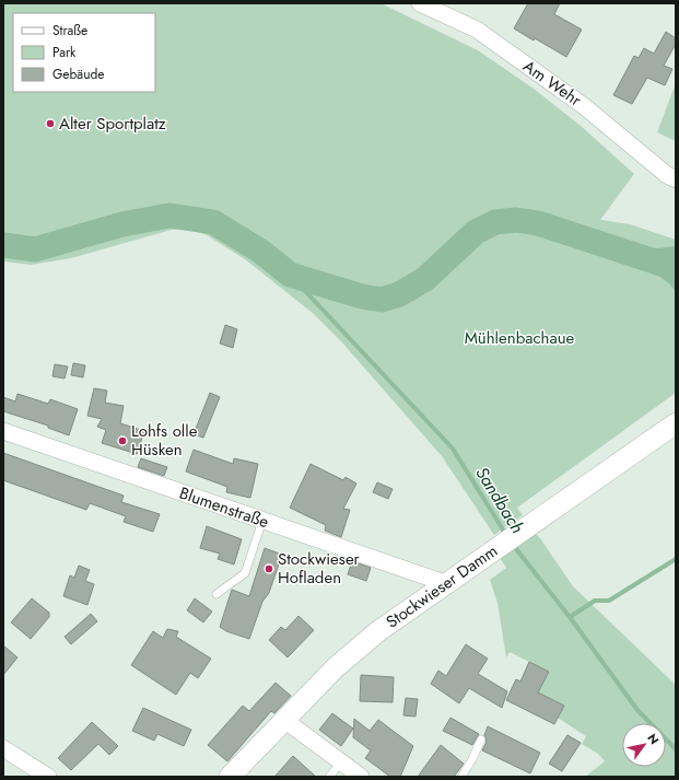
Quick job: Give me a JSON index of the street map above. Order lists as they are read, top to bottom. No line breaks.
{"streets":{"street":["Am Wehr","Blumenstraße","Stockwieser Damm"]},"crossings":[["Blumenstraße","Stockwieser Damm"]],"water":["Sandbach"],"parks":["Mühlenbachaue"],"places":["Alter Sportplatz","Lohfs olle Hüsken","Stockwieser Hofladen"],"legend":["Straße","Park","Gebäude"],"north":"top right"}
